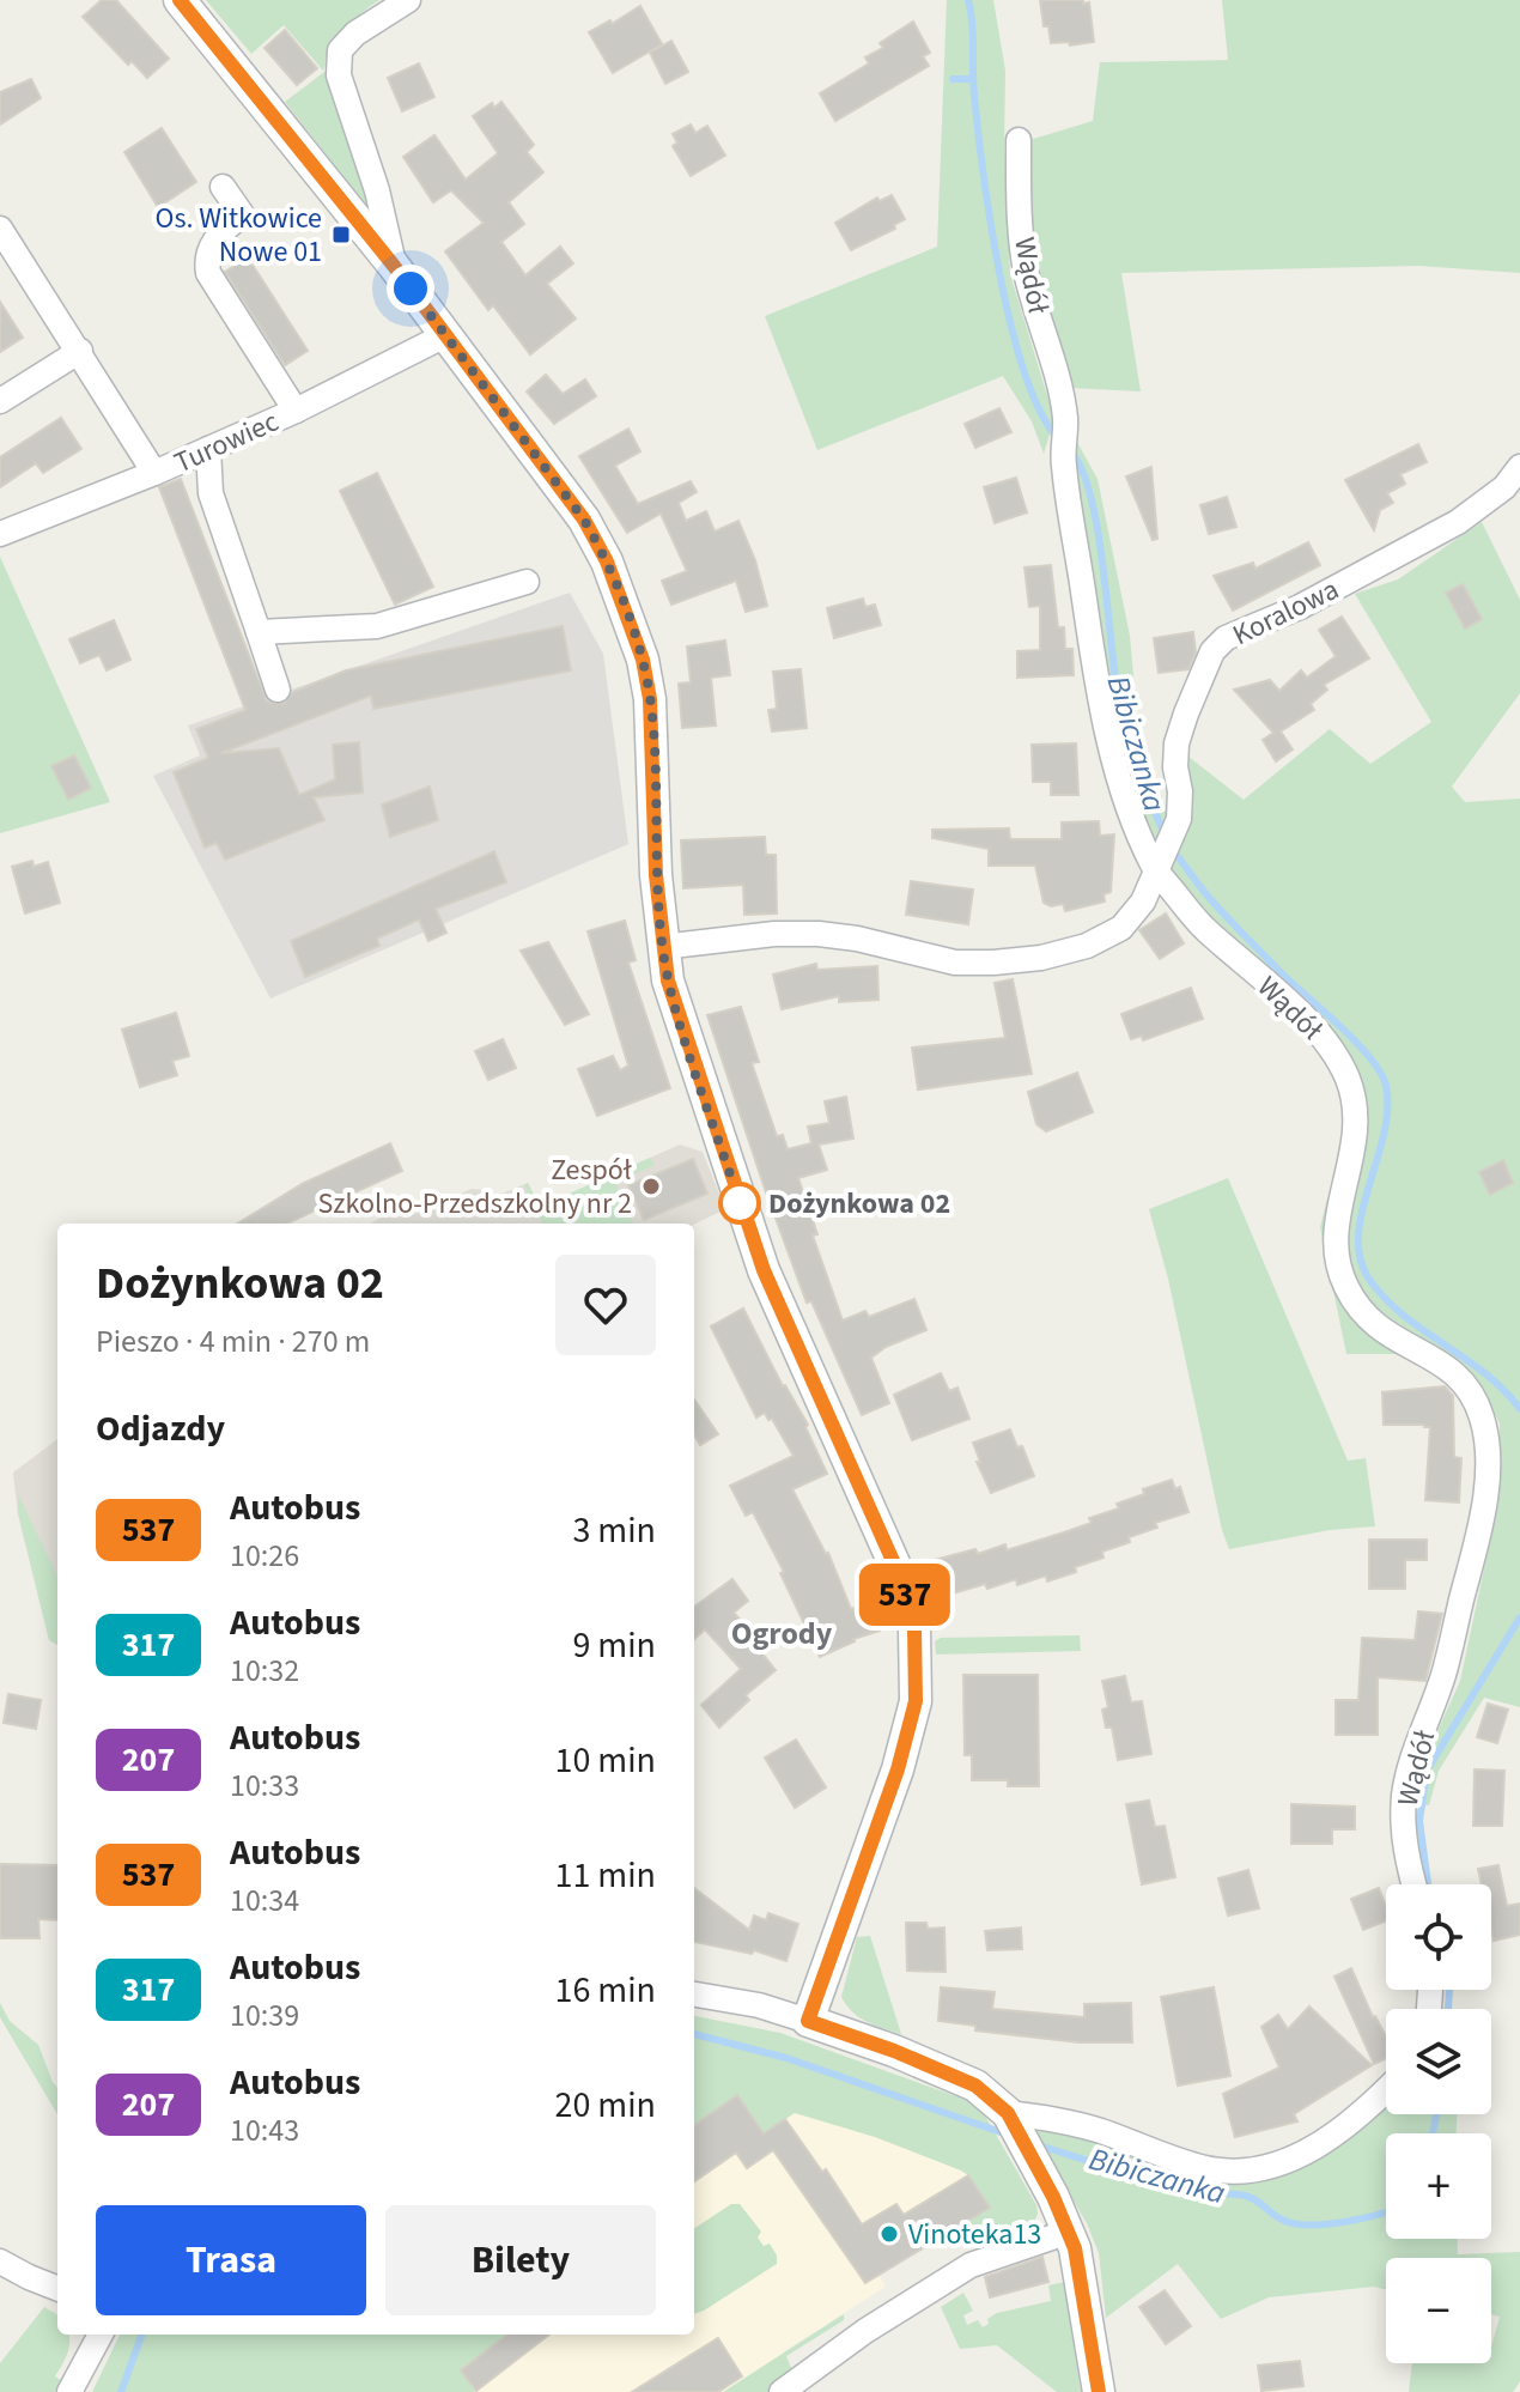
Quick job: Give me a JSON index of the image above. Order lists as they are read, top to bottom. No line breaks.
{"streets":{"street":["Wądół","Turowiec","Koralowa"]},"crossings":[["Wądół","Koralowa"]],"districts":["Ogrody"],"water":["Bibiczanka"],"places":{"transit":["Os. Witkowice Nowe 01"],"other":["Zespół Szkolno-Przedszkolny nr 2","Dożynkowa 02","Vinoteka13"]},"lines":["bus line 537"],"page":{"on_map":"537","heading":[["Dożynkowa 02","Pieszo · 4 min · 270 m"],"Odjazdy"],"list":[{"mark":"537","name":"Autobus","note":"10:26","value":"3 min"},{"mark":"317","name":"Autobus","note":"10:32","value":"9 min"},{"mark":"207","name":"Autobus","note":"10:33","value":"10 min"},{"mark":"537","name":"Autobus","note":"10:34","value":"11 min"},{"mark":"317","name":"Autobus","note":"10:39","value":"16 min"},{"mark":"207","name":"Autobus","note":"10:43","value":"20 min"}],"map_buttons":["+","−"],"buttons":["Trasa","Bilety"]}}
